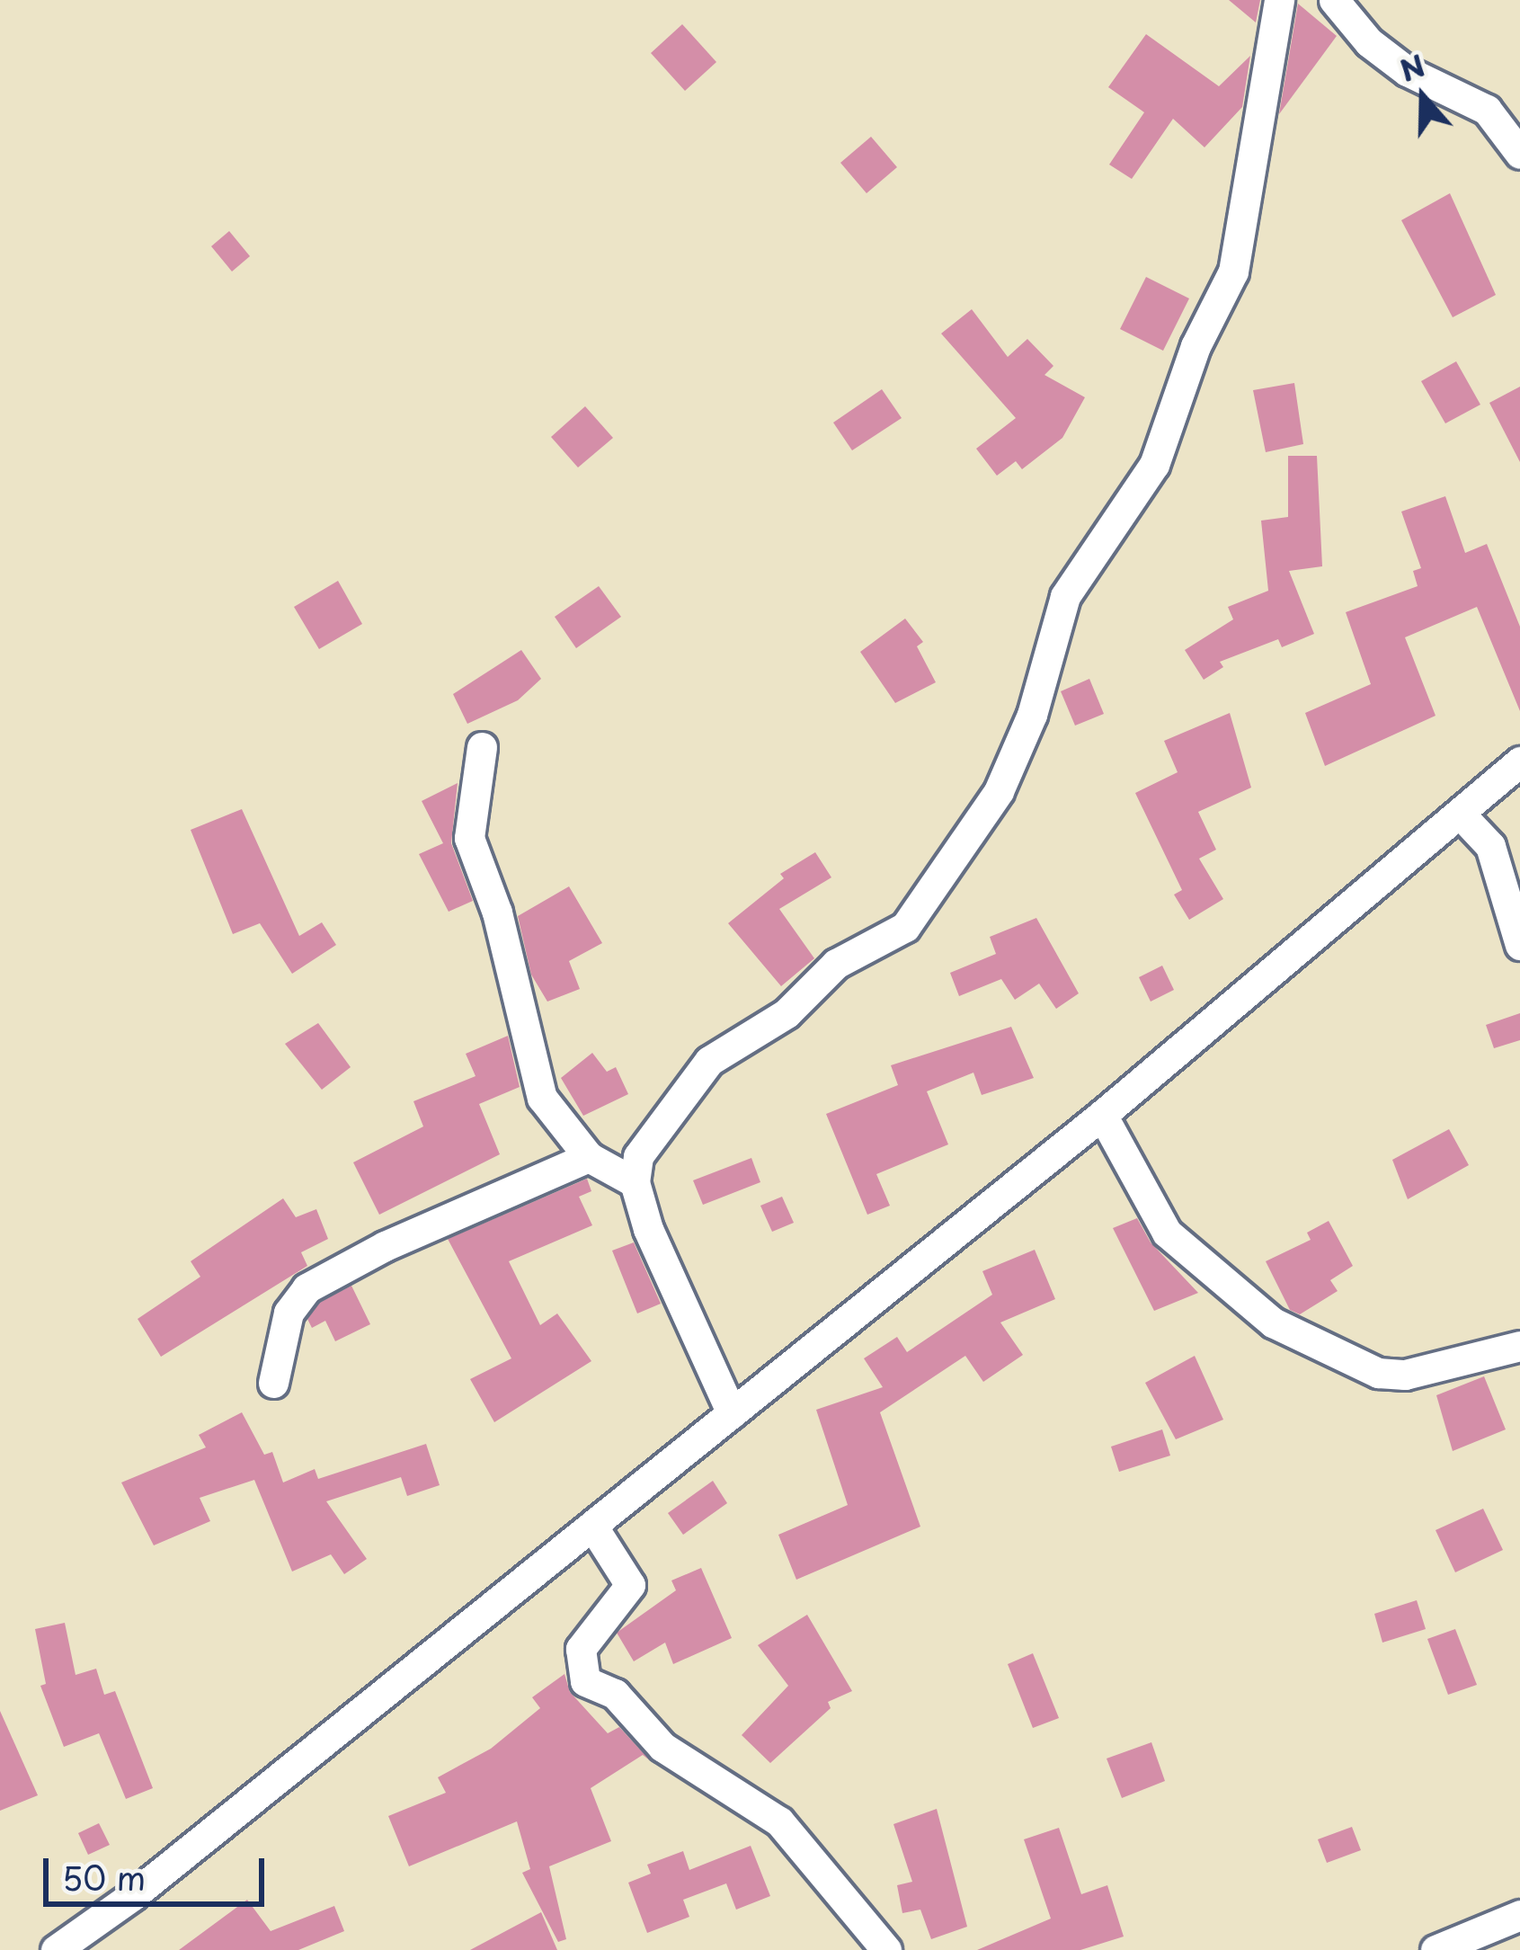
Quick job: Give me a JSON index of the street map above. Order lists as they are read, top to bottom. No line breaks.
{"scale_bar":"50 m","north":"top"}
